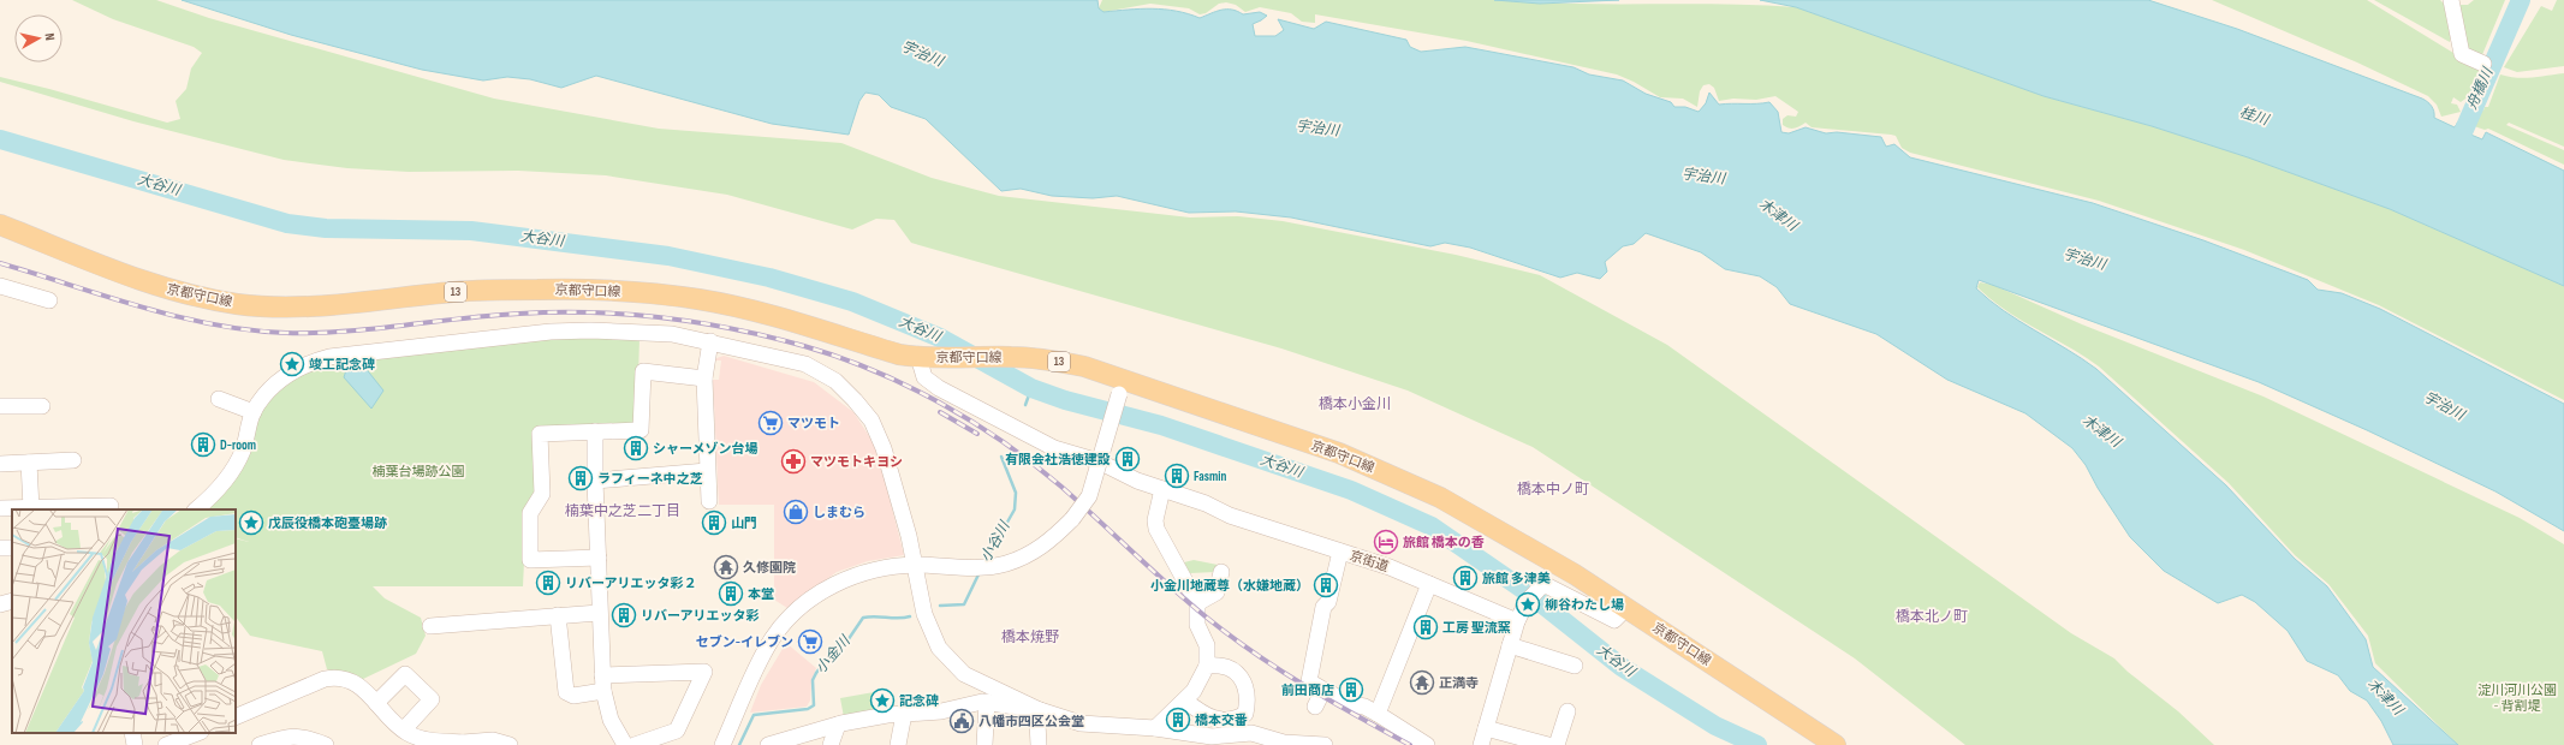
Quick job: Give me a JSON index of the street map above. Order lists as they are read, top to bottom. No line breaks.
{"streets":{"main road":["京都守口線","13"],"street":["京街道"]},"crossings":[["京都守口線","京街道"]],"districts":["橋本小金川","橋本中ノ町","楠葉中之芝二丁目","橋本北ノ町","橋本焼野"],"water":["宇治川","舟橋川","桂川","大谷川","木津川","小谷川","小金川"],"parks":["楠葉台場跡公園","淀川河川公園 - 背割堤"],"places":{"place":["竣工記念碑","戊辰役橋本砲臺場跡","柳谷わたし場","記念碑"],"supermarket":["マツモト","セブン-イレブン"],"building":["D-room","シャーメゾン台場","有限会社浩徳建設","Fasmin","ラフィーネ中之芝","山門","旅館 多津美","リバーアリエッタ彩２","小金川地蔵尊（水嫌地蔵）","本堂","リバーアリエッタ彩","工房 聖流窯","前田商店","橋本交番"],"pharmacy":["マツモトキヨシ"],"shop":["しまむら"],"hotel":["旅館 橋本の香"],"temple":["久修園院","正満寺"],"public building":["八幡市四区公会堂"]},"north":"right"}
